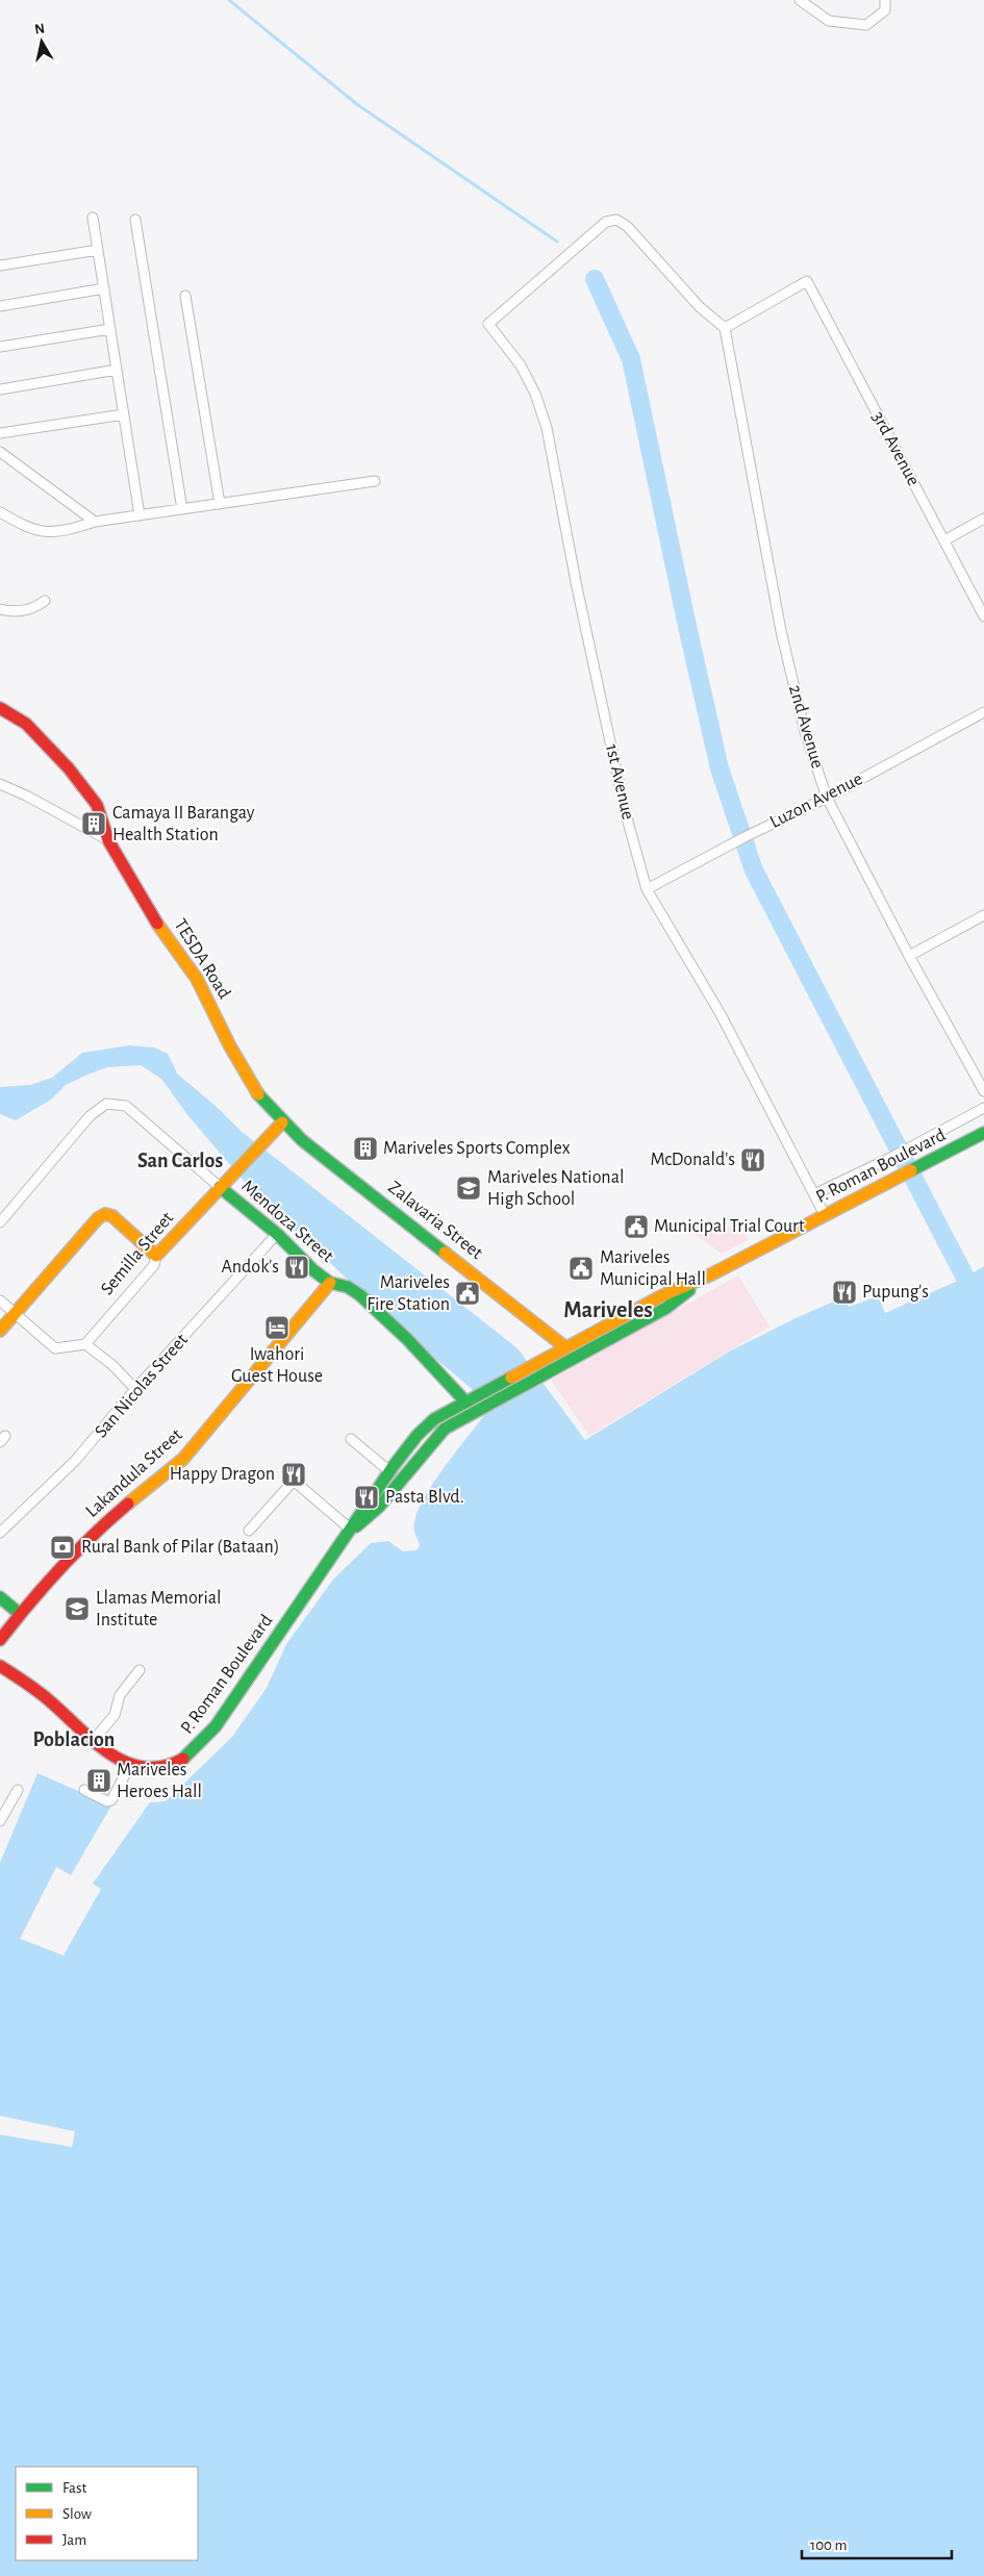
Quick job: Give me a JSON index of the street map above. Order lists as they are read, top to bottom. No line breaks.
{"streets":{"main road":["TESDA Road","P. Roman Boulevard","Zalavaria Street","Mendoza Street","Semilla Street","Lakandula Street"],"street":["3rd Avenue","2nd Avenue","1st Avenue","Luzon Avenue","San Nicolas Street"]},"crossings":[["3rd Avenue","2nd Avenue"],["3rd Avenue","1st Avenue"],["2nd Avenue","1st Avenue"],["2nd Avenue","Luzon Avenue"],["1st Avenue","Luzon Avenue"],["1st Avenue","P. Roman Boulevard"],["TESDA Road","Zalavaria Street"],["TESDA Road","Semilla Street"],["P. Roman Boulevard","Zalavaria Street"],["Zalavaria Street","Semilla Street"],["Mendoza Street","Semilla Street"],["Mendoza Street","San Nicolas Street"],["Mendoza Street","Lakandula Street"]],"districts":["San Carlos","Mariveles","Poblacion"],"places":{"building":["Camaya II Barangay Health Station","Mariveles Sports Complex","Mariveles Heroes Hall"],"restaurant":["McDonald's","Andok's","Pupung's","Happy Dragon","Pasta Blvd."],"school or university":["Mariveles National High School","Llamas Memorial Institute"],"public building":["Municipal Trial Court","Mariveles Municipal Hall","Mariveles Fire Station"],"hotel":["Iwahori Guest House"],"bank":["Rural Bank of Pilar (Bataan)"]},"legend":["Fast","Slow","Jam"],"scale_bar":"100 m","north":"top"}
